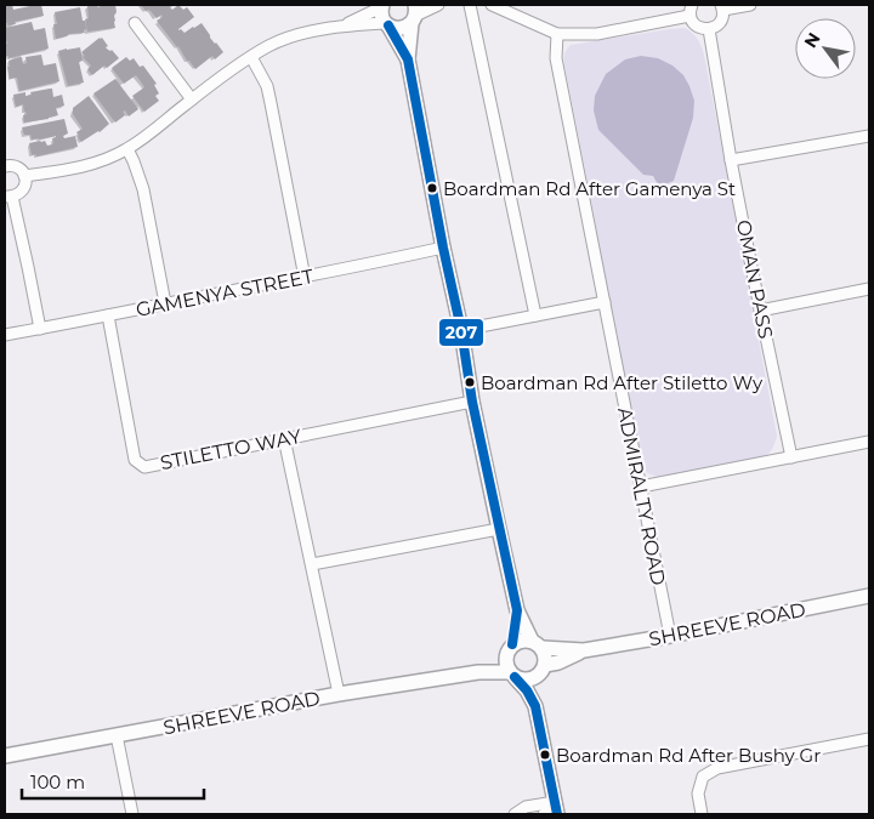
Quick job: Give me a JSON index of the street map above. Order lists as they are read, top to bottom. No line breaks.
{"streets":{"street":["OMAN PASS","GAMENYA STREET","STILETTO WAY","ADMIRALTY ROAD","SHREEVE ROAD"]},"crossings":[["GAMENYA STREET","STILETTO WAY"],["ADMIRALTY ROAD","SHREEVE ROAD"]],"places":["Boardman Rd After Gamenya St","Boardman Rd After Stiletto Wy","Boardman Rd After Bushy Gr"],"lines":["transit line 207"],"scale_bar":"100 m","north":"top left"}
